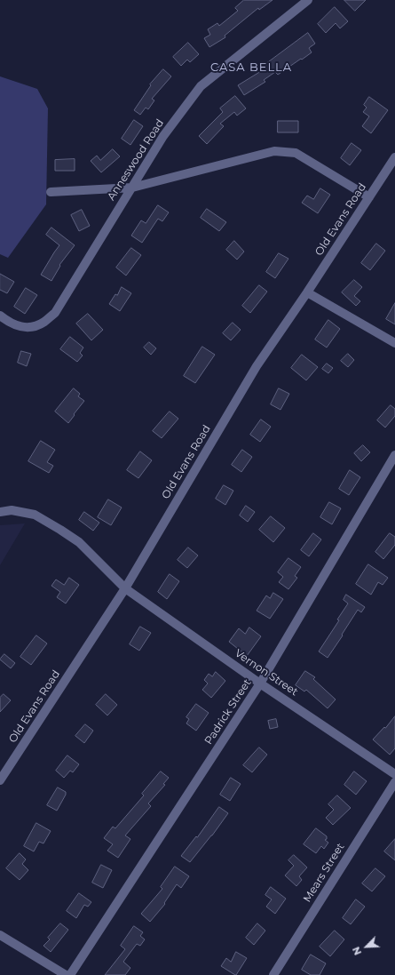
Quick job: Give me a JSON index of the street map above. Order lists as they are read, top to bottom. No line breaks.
{"streets":{"street":["Anneswood Road","Old Evans Road","Vernon Street","Padrick Street","Mears Street"]},"crossings":[["Old Evans Road","Vernon Street"],["Vernon Street","Padrick Street"]],"districts":["CASA BELLA"],"north":"bottom left"}
